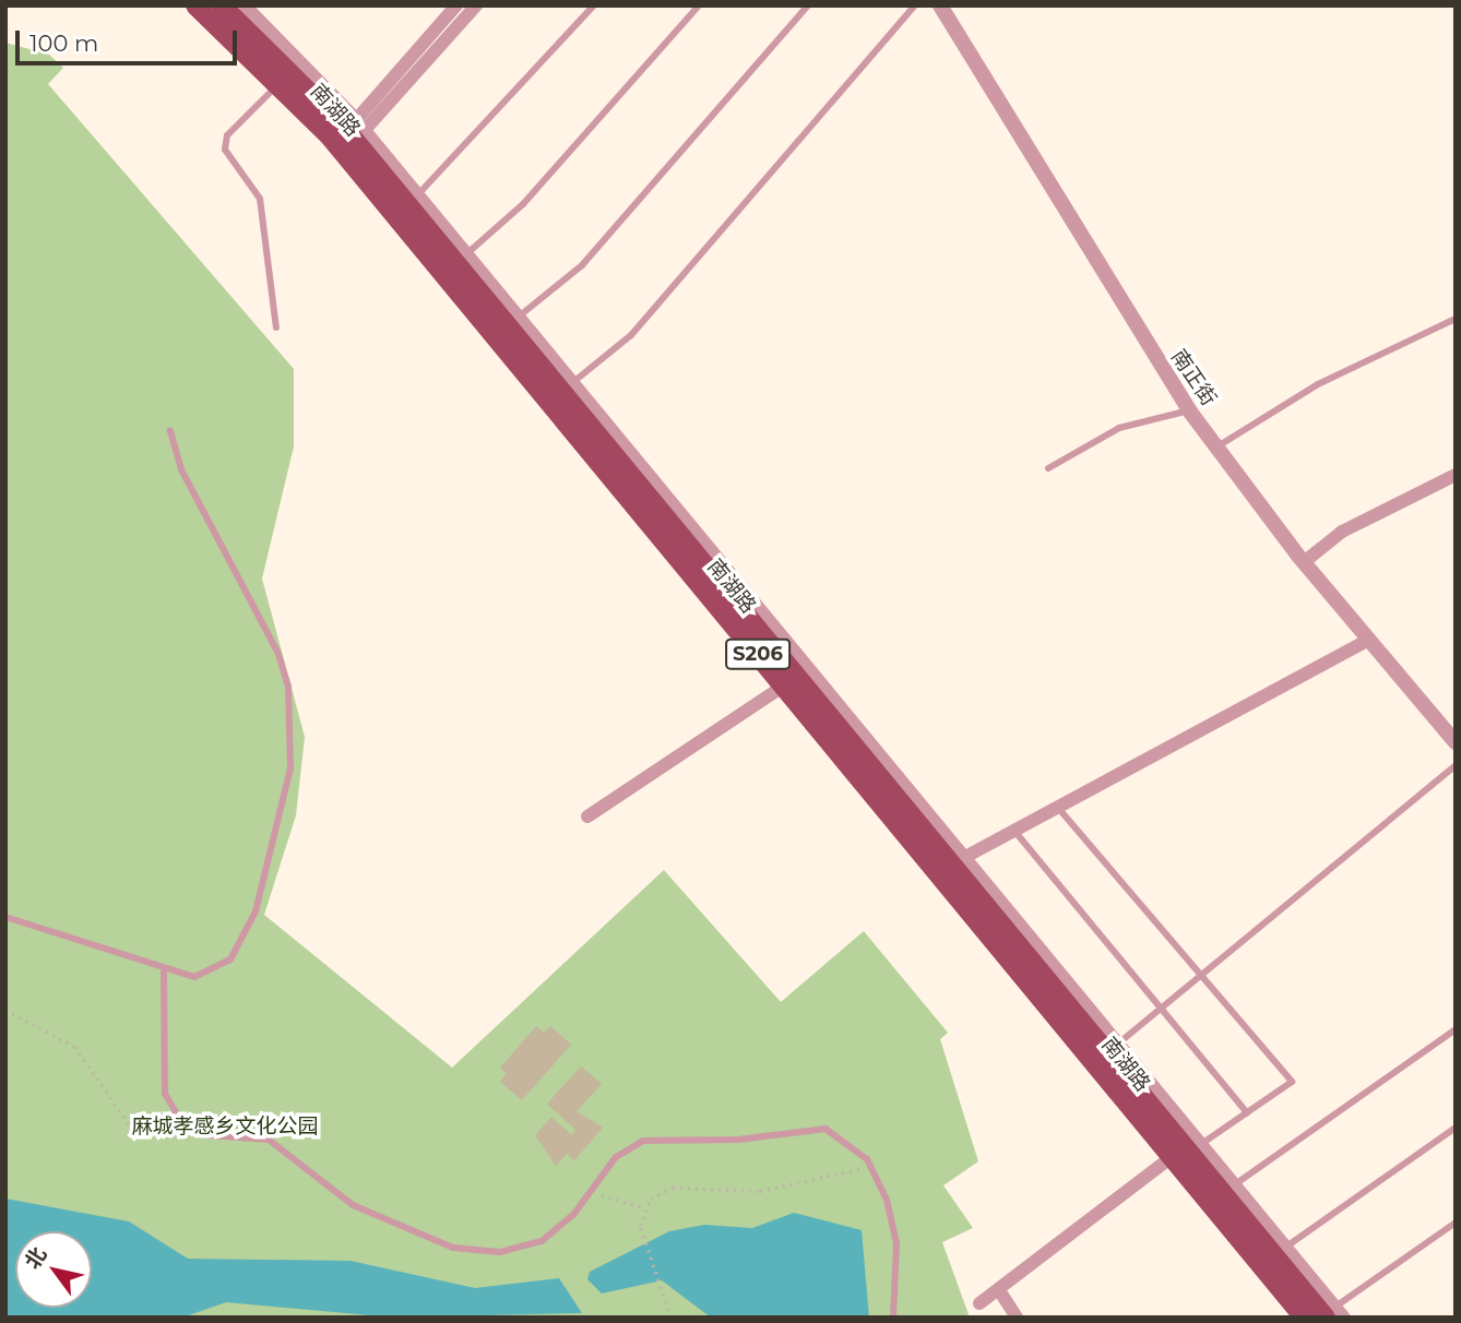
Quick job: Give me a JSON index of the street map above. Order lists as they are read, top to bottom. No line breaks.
{"streets":{"main road":["南湖路","S206"],"street":["南正街"]},"parks":["麻城孝感乡文化公园"],"scale_bar":"100 m","north":"top left"}
